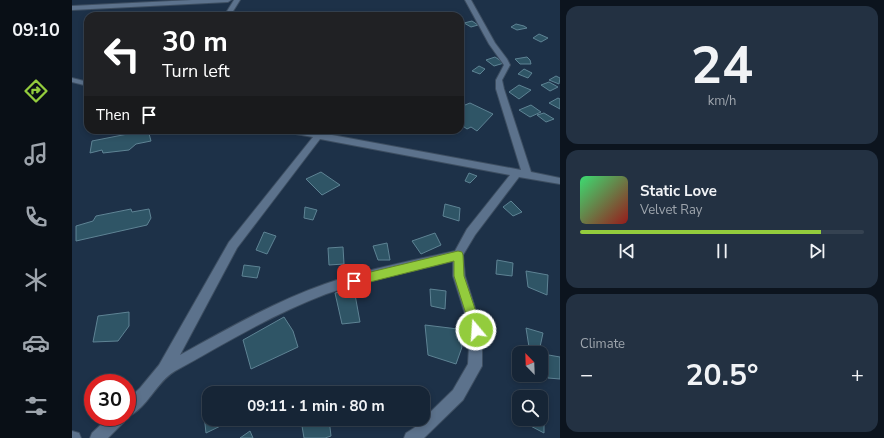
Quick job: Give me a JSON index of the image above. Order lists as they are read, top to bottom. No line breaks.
{"north":"top left","page":{"tabs":"09:10","tile":[["24","km/h"],"Climate"],"turn":["30 m","Turn left"],"then":"Then","song":["Static Love","Velvet Ray"],"heat":["−","20.5°","+"],"limit":"30","trip":"09:11 · 1 min · 80 m"}}
